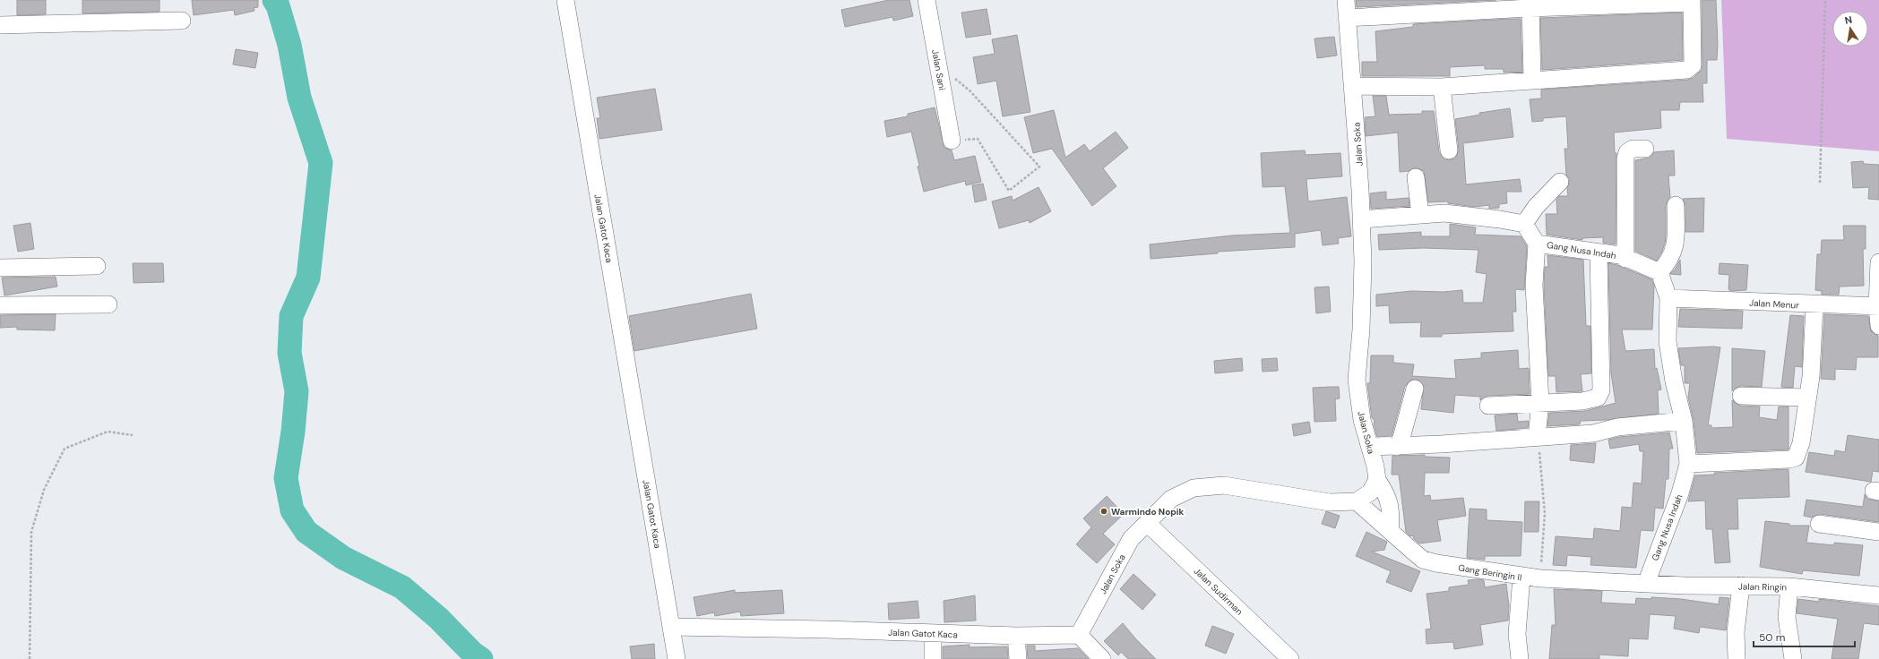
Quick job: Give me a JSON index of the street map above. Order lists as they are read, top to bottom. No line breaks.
{"streets":{"street":["Jalan Sani","Jalan Soka","Jalan Gatot Kaca","Gang Nusa Indah","Jalan Menur","Gang Beringin II","Jalan Ringin","Jalan Sudirman"]},"crossings":[["Jalan Soka","Jalan Gatot Kaca"],["Jalan Soka","Gang Beringin II"],["Jalan Soka","Jalan Sudirman"],["Gang Nusa Indah","Jalan Menur"],["Gang Nusa Indah","Gang Beringin II"],["Gang Nusa Indah","Jalan Ringin"],["Gang Beringin II","Jalan Ringin"]],"places":["Warmindo Nopik"],"scale_bar":"50 m","north":"top"}
